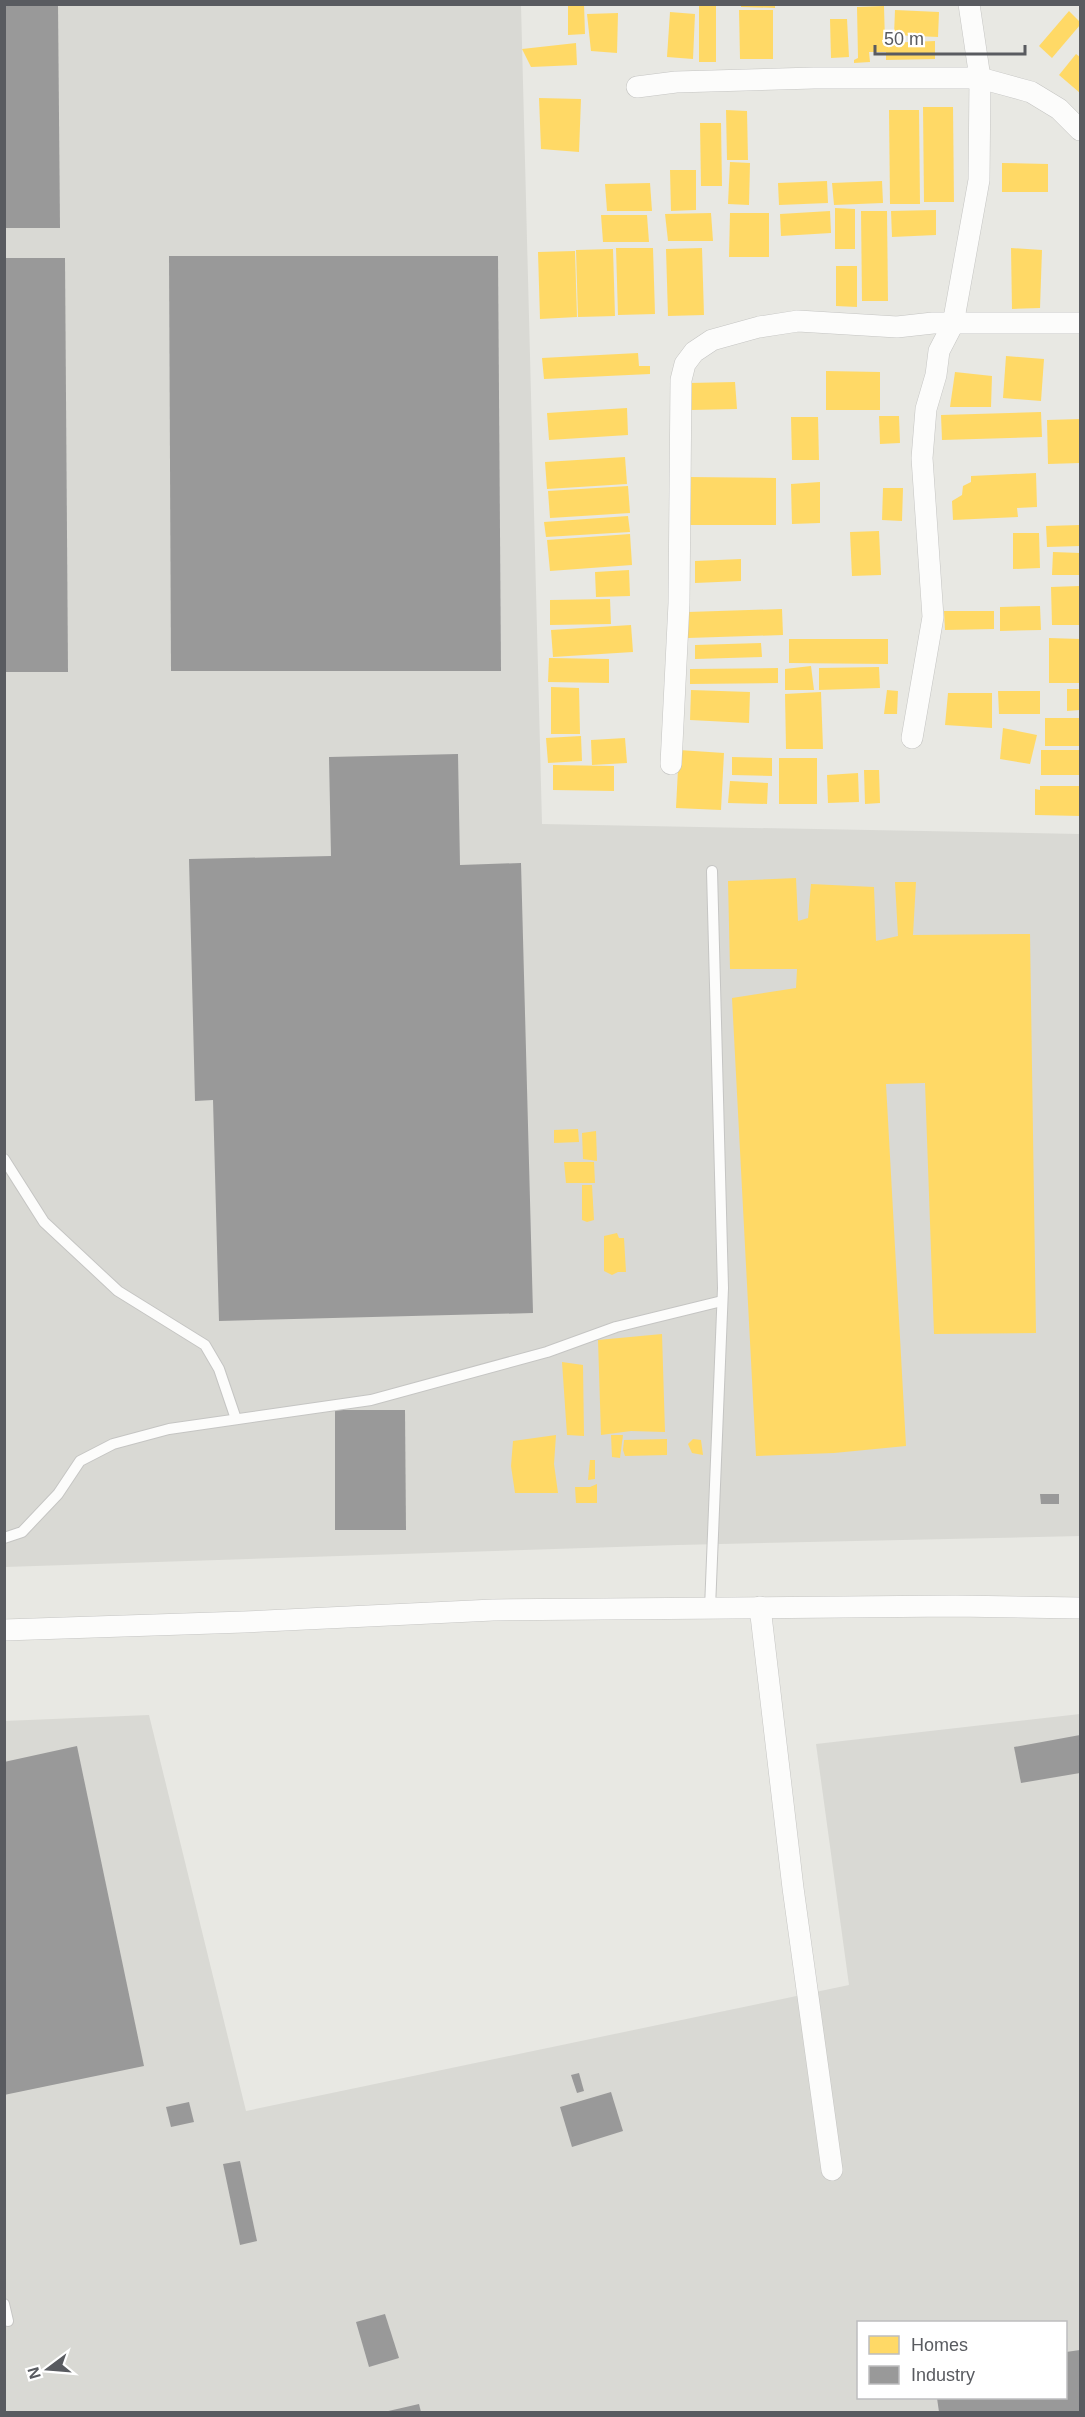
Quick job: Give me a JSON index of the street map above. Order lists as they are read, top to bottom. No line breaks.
{"legend":["Homes","Industry"],"scale_bar":"50 m","north":"left"}
